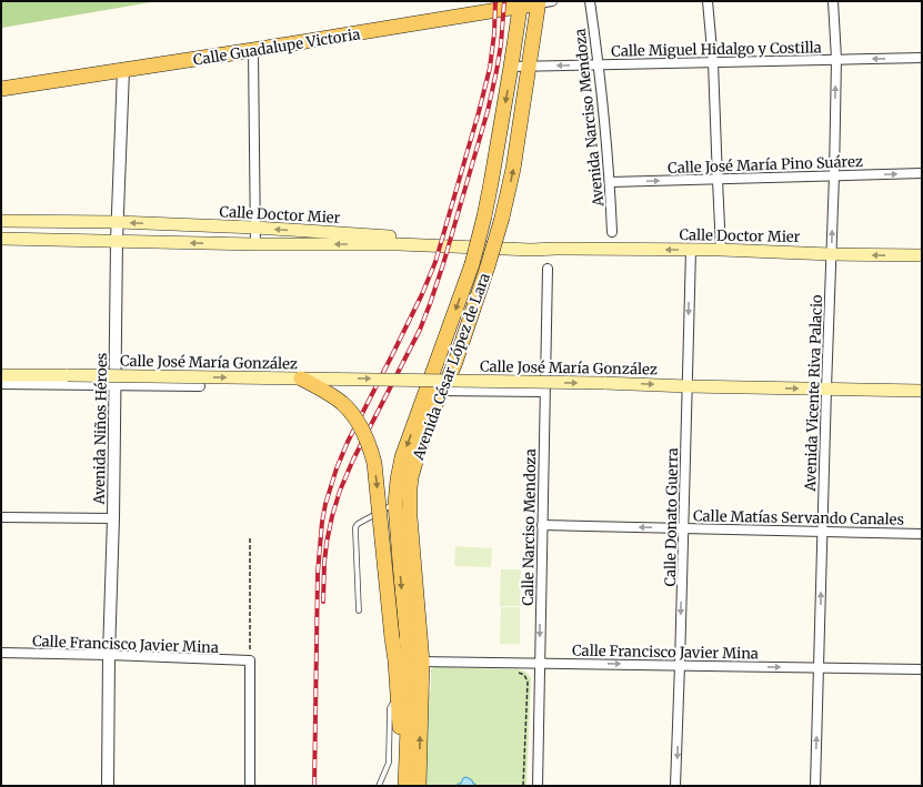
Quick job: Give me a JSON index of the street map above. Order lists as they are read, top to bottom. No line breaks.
{"streets":{"main road":["Calle Guadalupe Victoria","Calle Doctor Mier","Calle José María González","Avenida César López de Lara"],"street":["Calle Miguel Hidalgo y Costilla","Avenida Narciso Mendoza","Calle José María Pino Suárez","Avenida Vicente Riva Palacio","Avenida Niños Héroes","Calle Donato Guerra","Calle Matías Servando Canales","Calle Narciso Mendoza","Calle Francisco Javier Mina"]},"crossings":[["Calle Guadalupe Victoria","Avenida César López de Lara"],["Calle Guadalupe Victoria","Avenida Niños Héroes"],["Calle Miguel Hidalgo y Costilla","Avenida Narciso Mendoza"],["Calle Miguel Hidalgo y Costilla","Avenida César López de Lara"],["Calle Miguel Hidalgo y Costilla","Avenida Vicente Riva Palacio"],["Avenida Narciso Mendoza","Calle José María Pino Suárez"],["Calle José María Pino Suárez","Avenida Vicente Riva Palacio"],["Calle Doctor Mier","Avenida Vicente Riva Palacio"],["Calle Doctor Mier","Avenida Niños Héroes"],["Calle Doctor Mier","Calle Donato Guerra"],["Calle José María González","Avenida Vicente Riva Palacio"],["Calle José María González","Calle Donato Guerra"],["Avenida César López de Lara","Calle Francisco Javier Mina"],["Avenida Vicente Riva Palacio","Calle Matías Servando Canales"],["Avenida Vicente Riva Palacio","Calle Francisco Javier Mina"],["Avenida Niños Héroes","Calle Francisco Javier Mina"],["Calle Donato Guerra","Calle Matías Servando Canales"],["Calle Donato Guerra","Calle Francisco Javier Mina"],["Calle Matías Servando Canales","Calle Narciso Mendoza"],["Calle Narciso Mendoza","Calle Francisco Javier Mina"]],"one_way":["Calle Miguel Hidalgo y Costilla","Calle José María Pino Suárez","Calle Doctor Mier","Calle José María González","Avenida Vicente Riva Palacio","Calle Donato Guerra","Calle Matías Servando Canales","Calle Francisco Javier Mina"]}
